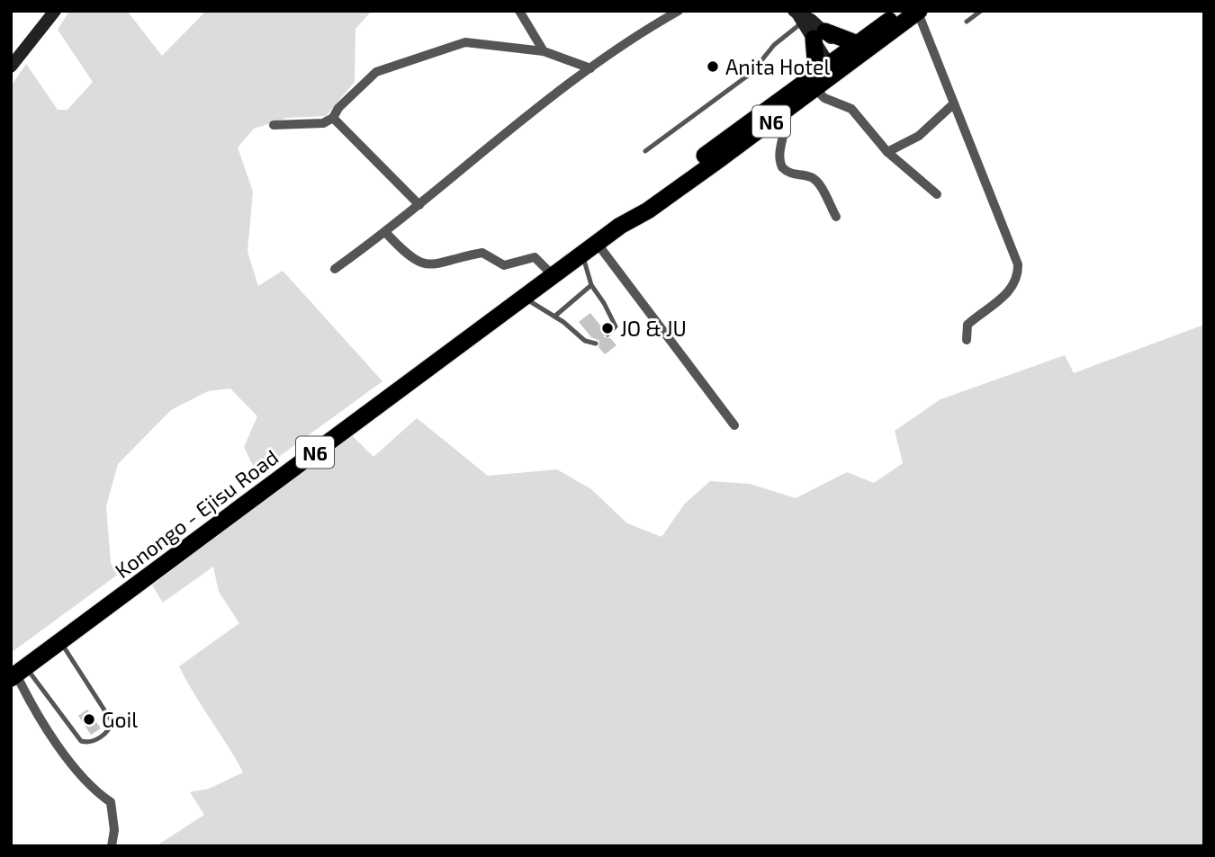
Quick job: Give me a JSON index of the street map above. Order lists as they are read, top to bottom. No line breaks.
{"streets":{"highway":["N6","Konongo - Ejisu Road"]},"places":["Anita Hotel","JO & JU","Goil"]}
